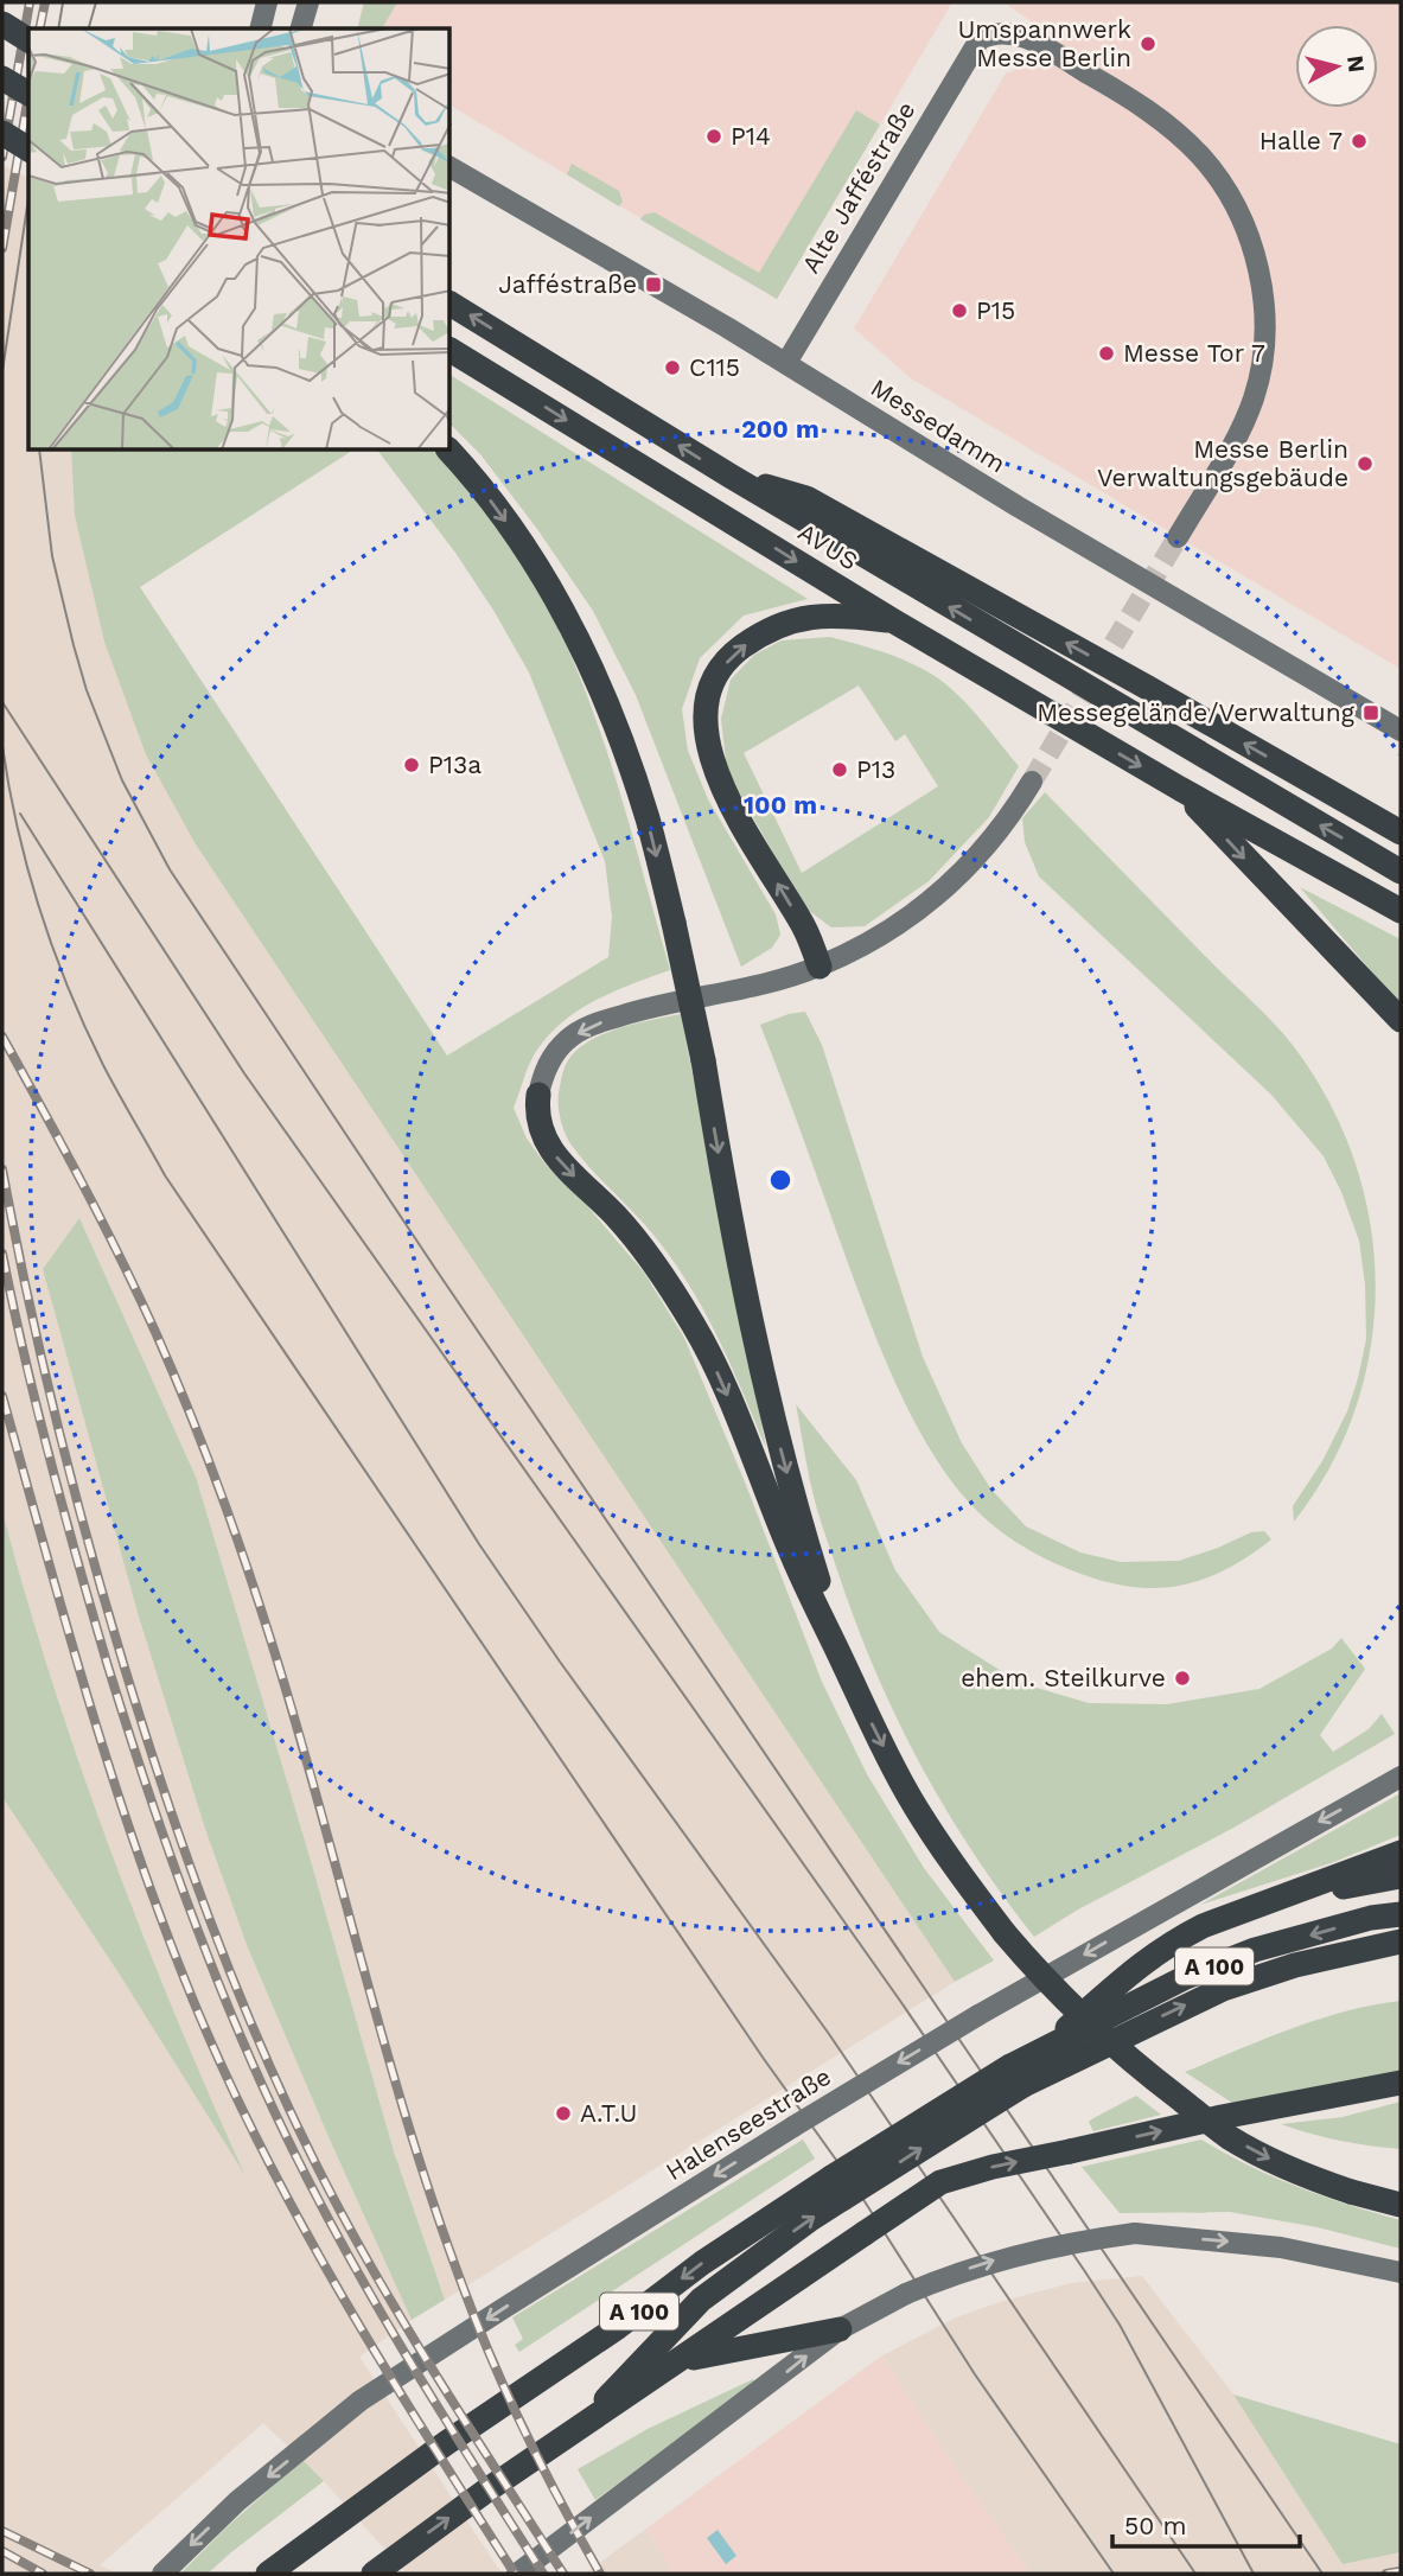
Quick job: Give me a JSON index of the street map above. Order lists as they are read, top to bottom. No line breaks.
{"streets":{"highway":["AVUS","A 100"],"main road":["Alte Jafféstraße","Messedamm","Halenseestraße"]},"crossings":[["Alte Jafféstraße","Messedamm"]],"one_way":["Halenseestraße"],"places":{"other":["Umspannwerk Messe Berlin","P14","Halle 7","P15","Messe Tor 7","C115","Messe Berlin Verwaltungsgebäude","P13a","P13","ehem. Steilkurve","A.T.U"],"transit":["Jafféstraße","Messegelände/Verwaltung"]},"scale_bar":"50 m","north":"right","rings":["200 m","100 m"]}
